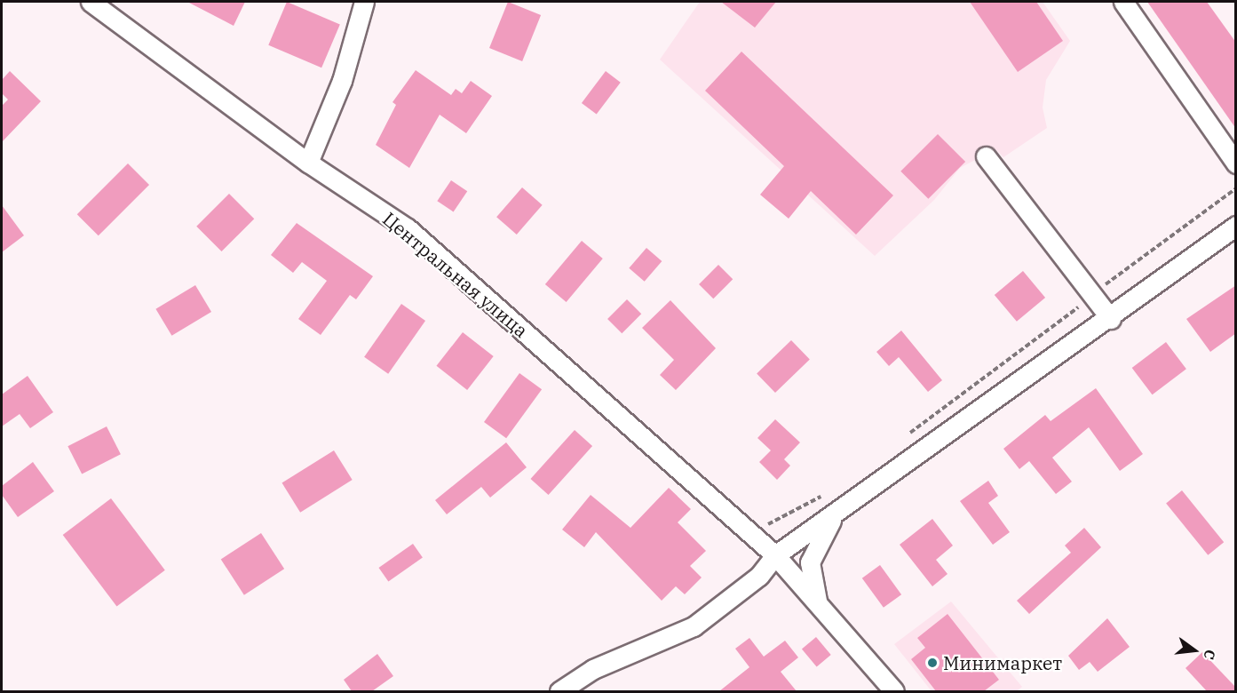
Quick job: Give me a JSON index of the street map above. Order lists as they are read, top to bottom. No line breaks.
{"streets":{"street":["Центральная улица"]},"places":["Минимаркет"],"north":"right"}
